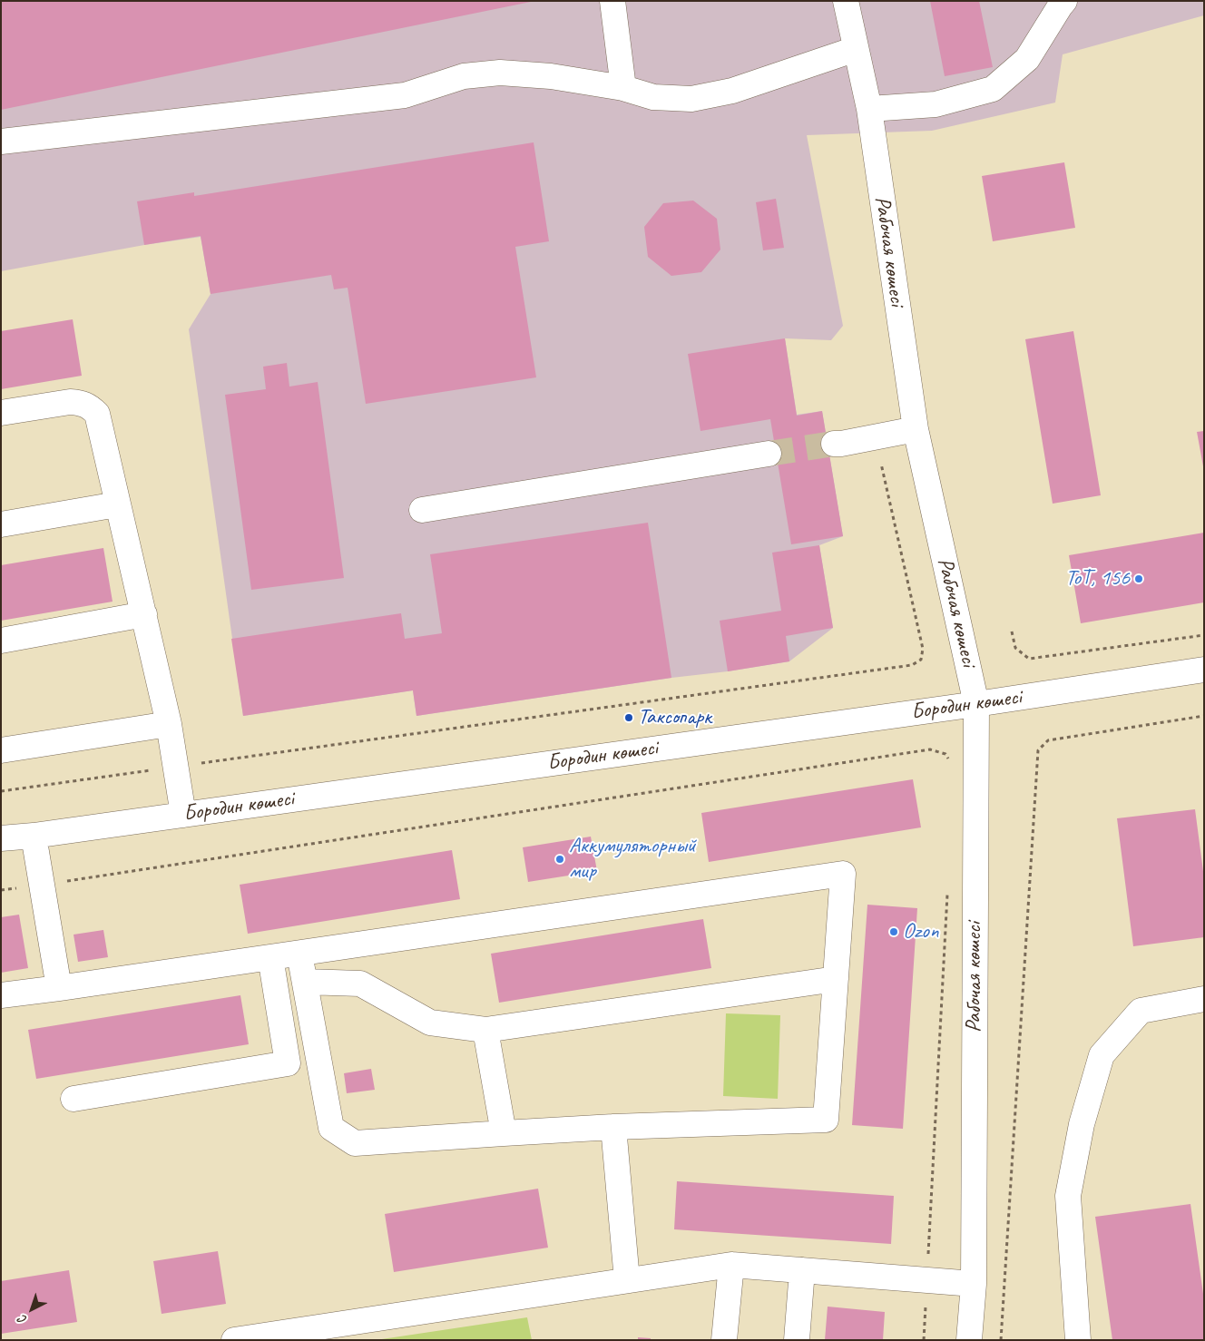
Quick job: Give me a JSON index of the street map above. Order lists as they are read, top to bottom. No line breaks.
{"streets":{"street":["Рабочая көшесі","Бородин көшесі"]},"crossings":[["Рабочая көшесі","Бородин көшесі"]],"places":["ТоТ, 156","Таксопарк","Аккумуляторный мир","Ozon"],"north":"bottom left"}
